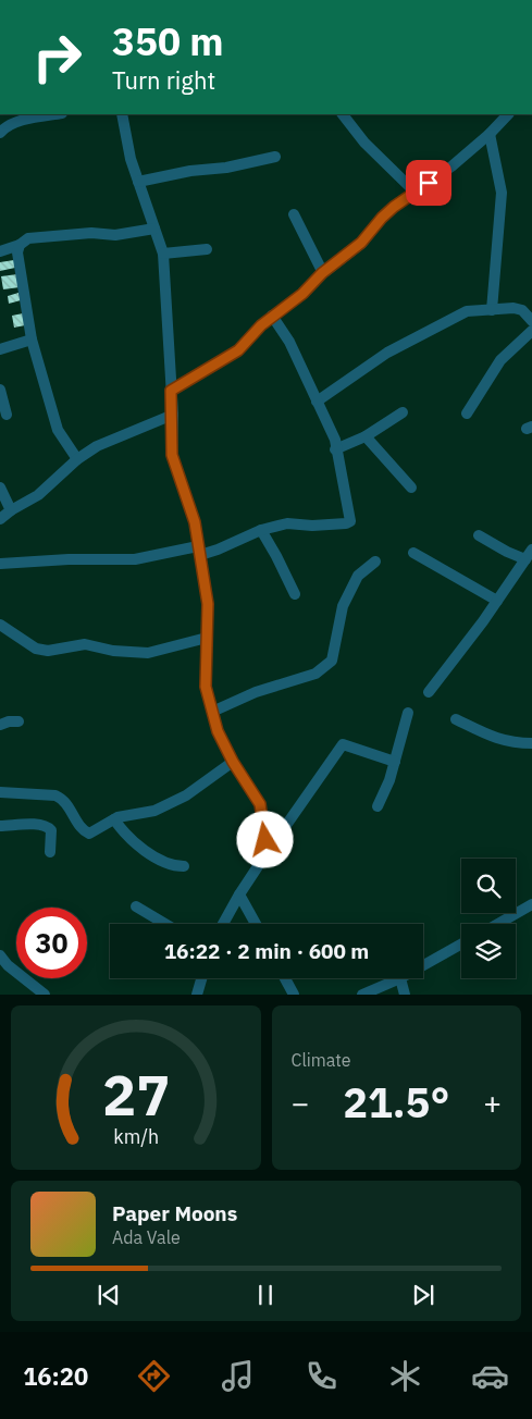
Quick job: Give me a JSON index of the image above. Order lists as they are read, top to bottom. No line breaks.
{"page":{"turn":["350 m","Turn right"],"limit":"30","trip":"16:22 · 2 min · 600 m","tile":"Climate","heat":["−","21.5°","+"],"song":["Paper Moons","Ada Vale"],"tabs":"16:20","gauge":["27","km/h"]}}
